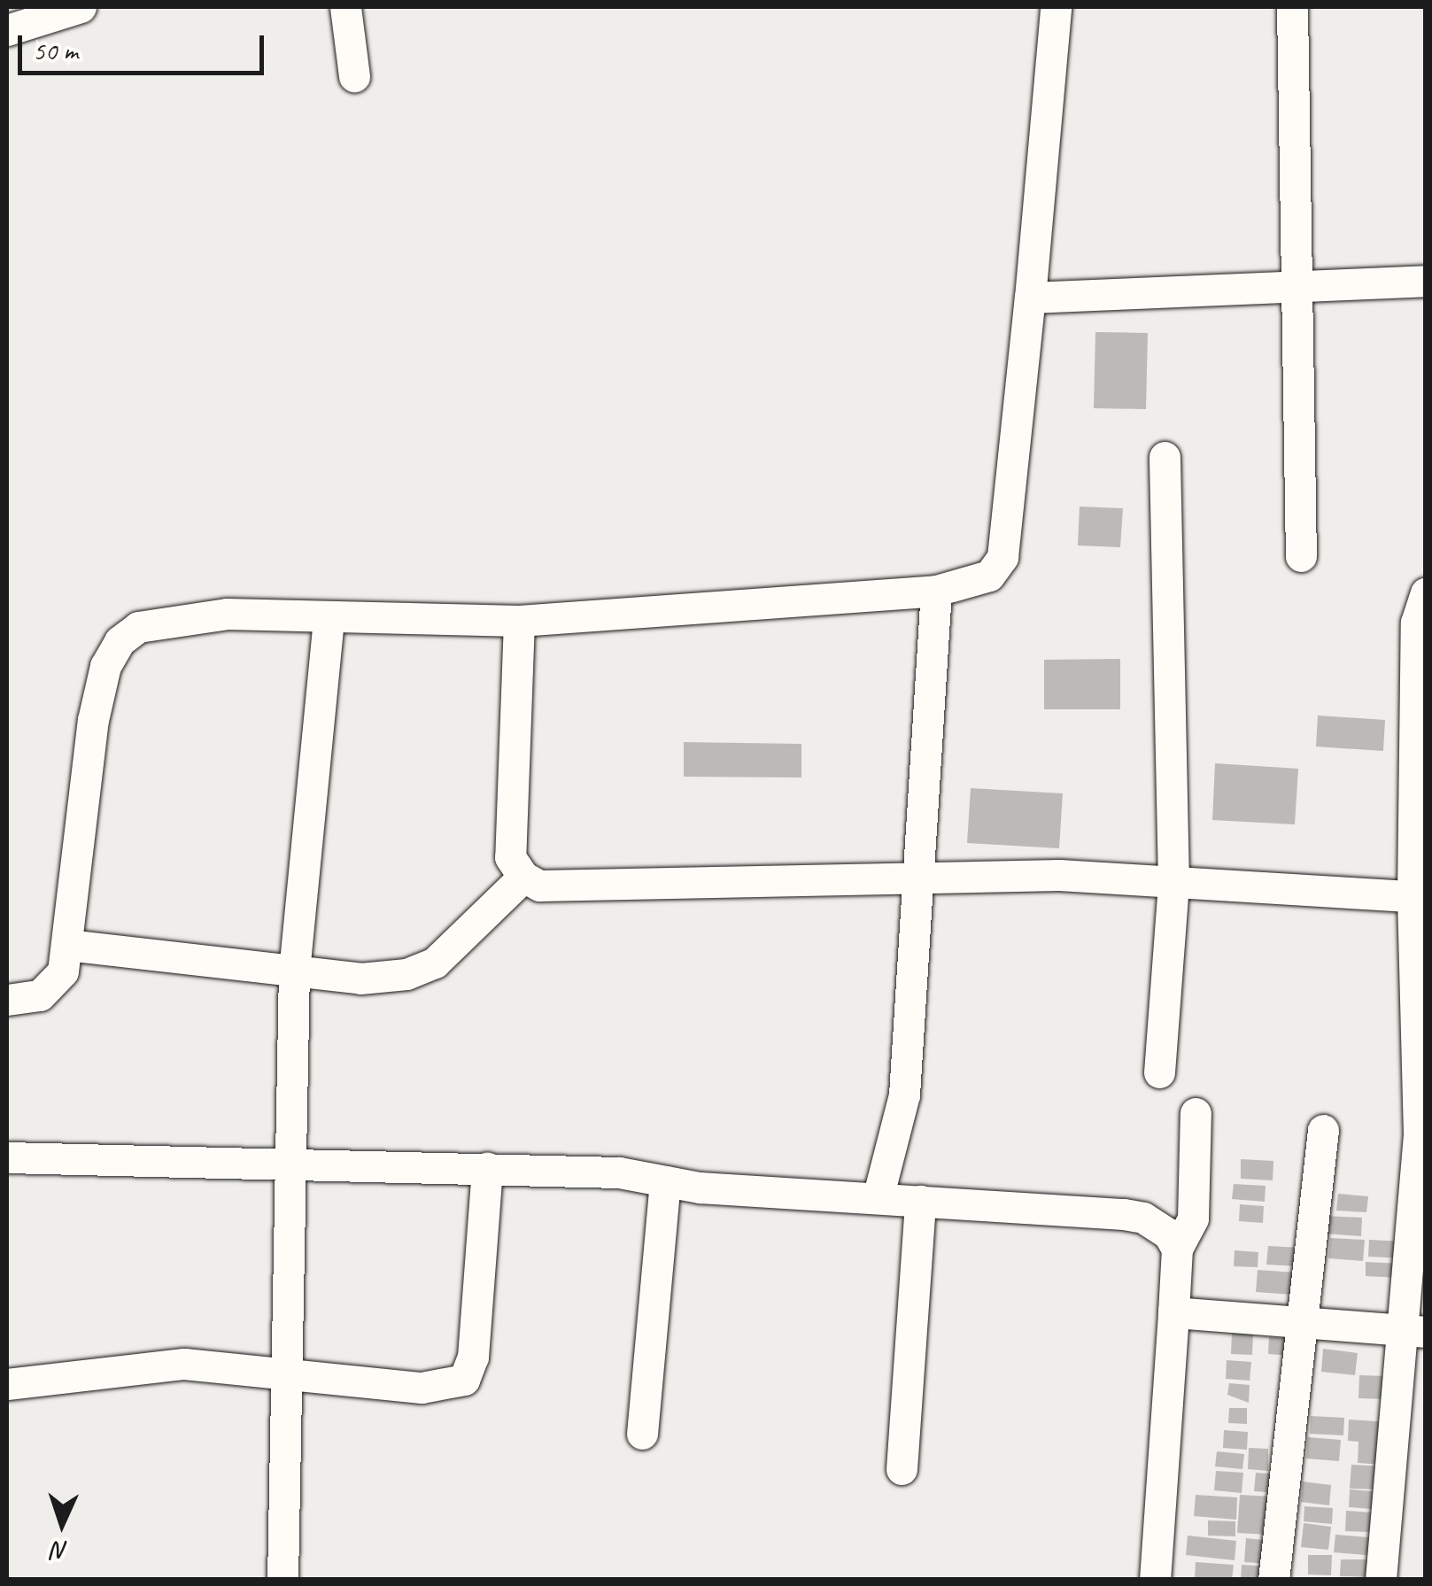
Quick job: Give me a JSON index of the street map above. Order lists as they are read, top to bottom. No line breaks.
{"scale_bar":"50 m","north":"bottom"}
